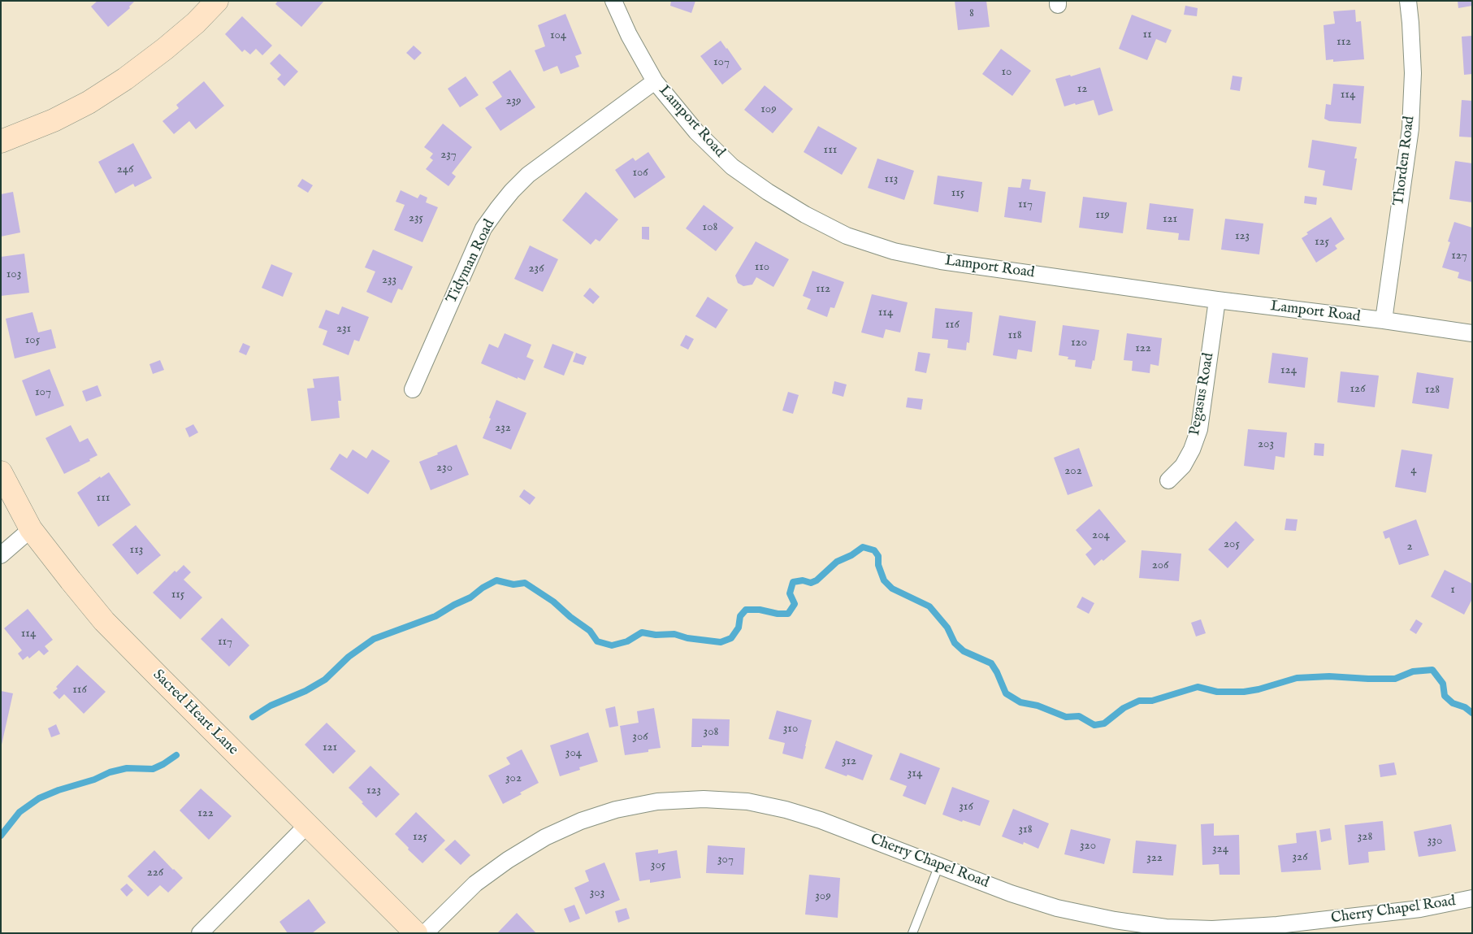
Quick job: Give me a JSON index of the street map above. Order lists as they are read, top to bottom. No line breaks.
{"streets":{"street":["Lamport Road","Thorden Road","Tidyman Road","Pegasus Road","Sacred Heart Lane","Cherry Chapel Road"]},"crossings":[["Lamport Road","Thorden Road"],["Lamport Road","Tidyman Road"],["Lamport Road","Pegasus Road"]],"house_numbers":["8","11","104","112","107","10","12","114","239","109","111","237","246","106","113","115","117","119","235","121","108","123","125","127","110","236","103","233","112","114","116","231","118","105","120","122","124","126","128","107","232","203","230","4","202","111","204","205","2","113","206","1","115","114","117","116","310","308","306","121","304","312","314","302","123","316","122","318","125","328","330","320","324","326","322","307","305","226","303","309"]}
